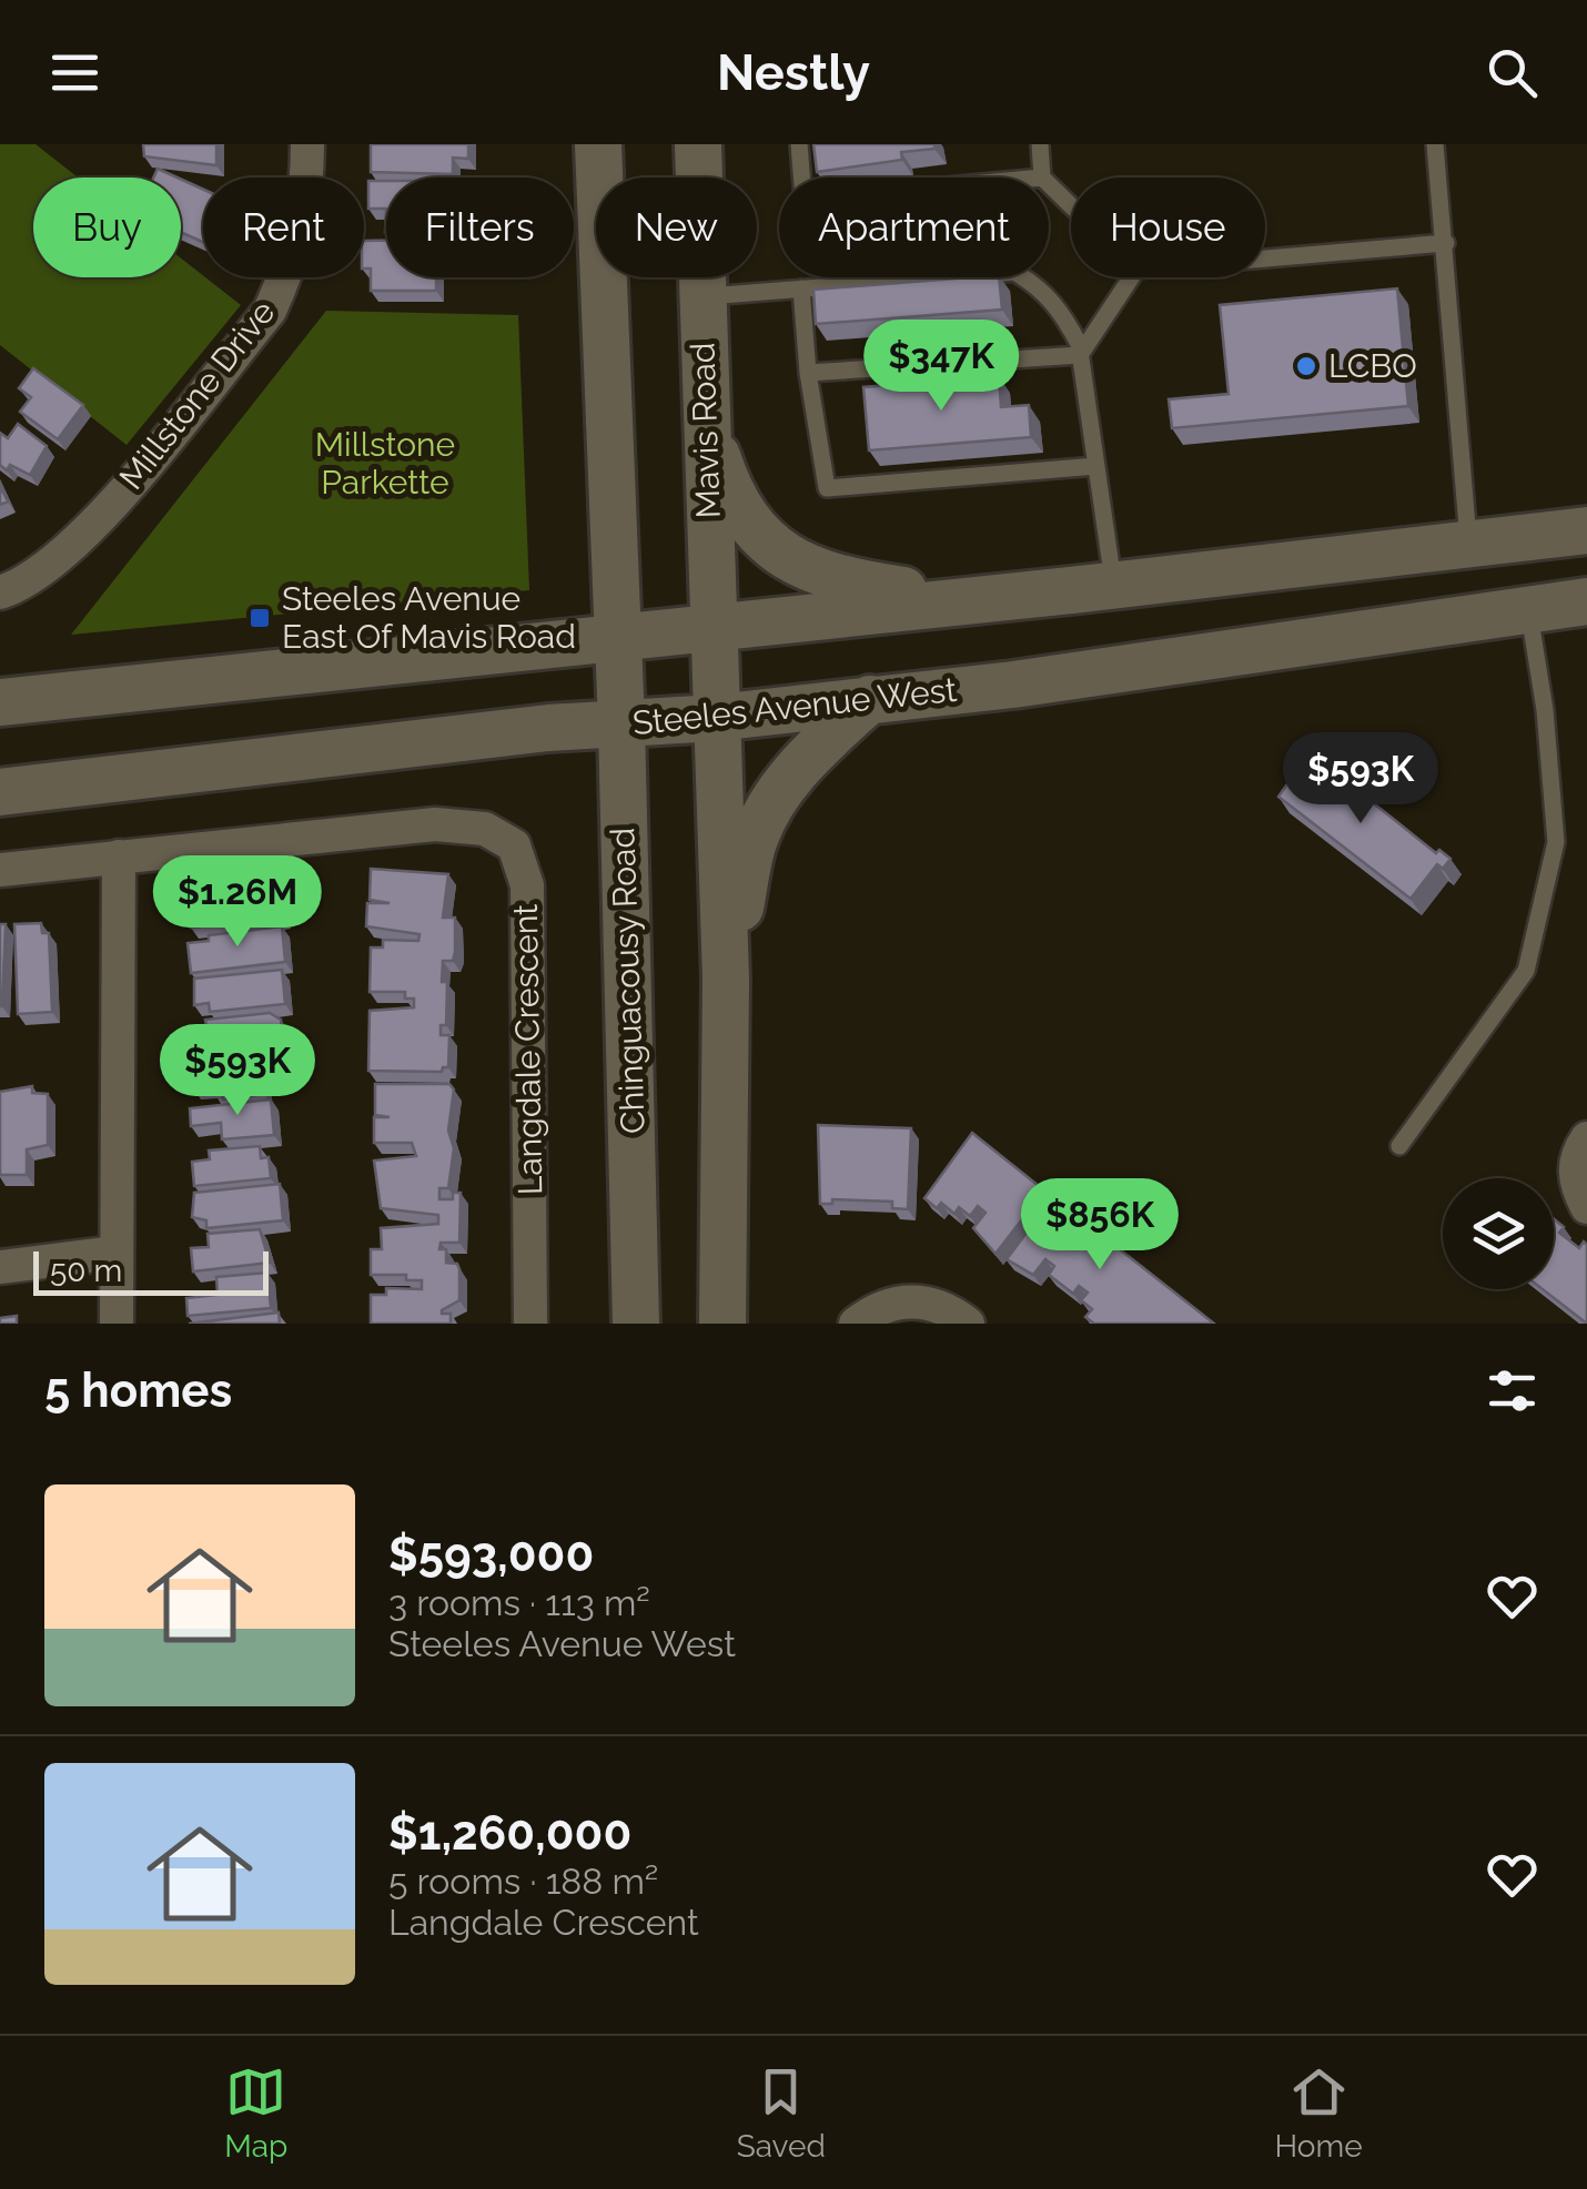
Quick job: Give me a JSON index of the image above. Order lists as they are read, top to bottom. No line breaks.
{"streets":{"main road":["Mavis Road","Steeles Avenue West","Chinguacousy Road"],"street":["Millstone Drive","Langdale Crescent"]},"crossings":[["Mavis Road","Steeles Avenue West"],["Steeles Avenue West","Chinguacousy Road"]],"parks":["Millstone Parkette"],"places":{"other":["LCBO"],"transit":["Steeles Avenue East Of Mavis Road"]},"scale_bar":"50 m","page":{"header":"Nestly","chip":["Buy","Rent","Filters","New","Apartment","House"],"price":["$347K","$593K","$1.26M","$593K","$856K"],"scale":"50 m","heading":"5 homes","list":[{"name":"$593,000","note":"3 rooms · 113 m² · Steeles Avenue West"},{"name":"$1,260,000","note":"5 rooms · 188 m² · Langdale Crescent"}],"tabs":["Map","Saved","Home"]}}
